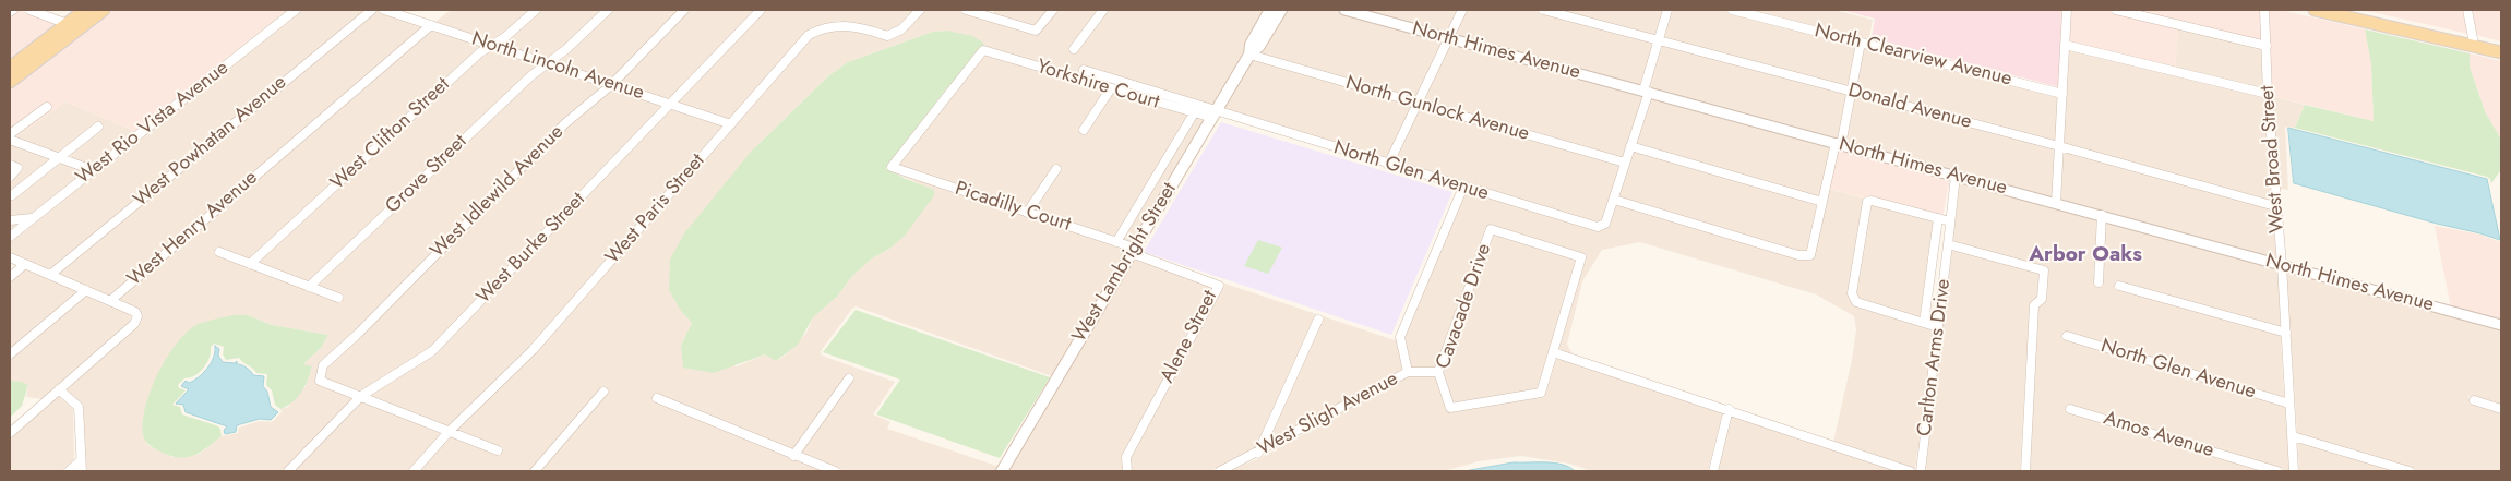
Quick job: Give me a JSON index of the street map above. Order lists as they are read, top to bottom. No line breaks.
{"streets":{"main road":["West Lambright Street"],"street":["North Himes Avenue","North Clearview Avenue","North Lincoln Avenue","Yorkshire Court","Donald Avenue","North Gunlock Avenue","West Rio Vista Avenue","West Clifton Street","West Powhatan Avenue","West Broad Street","North Glen Avenue","Grove Street","West Idlewild Avenue","Picadilly Court","West Paris Street","West Henry Avenue","West Burke Street","Cavacade Drive","Alene Street","Carlton Arms Drive","West Sligh Avenue","Amos Avenue"]},"crossings":[["North Himes Avenue","West Broad Street"],["North Himes Avenue","Carlton Arms Drive"],["North Lincoln Avenue","West Clifton Street"],["North Lincoln Avenue","Grove Street"],["North Lincoln Avenue","West Idlewild Avenue"],["North Lincoln Avenue","West Paris Street"],["North Lincoln Avenue","West Henry Avenue"],["North Lincoln Avenue","West Burke Street"],["Yorkshire Court","North Glen Avenue"],["Yorkshire Court","Picadilly Court"],["Yorkshire Court","West Lambright Street"],["Donald Avenue","West Broad Street"],["North Gunlock Avenue","West Lambright Street"],["West Broad Street","North Glen Avenue"],["North Glen Avenue","West Lambright Street"],["North Glen Avenue","West Sligh Avenue"],["West Idlewild Avenue","West Burke Street"],["Picadilly Court","West Lambright Street"],["Picadilly Court","Alene Street"],["West Lambright Street","Alene Street"],["Cavacade Drive","West Sligh Avenue"]],"districts":["Arbor Oaks"]}
